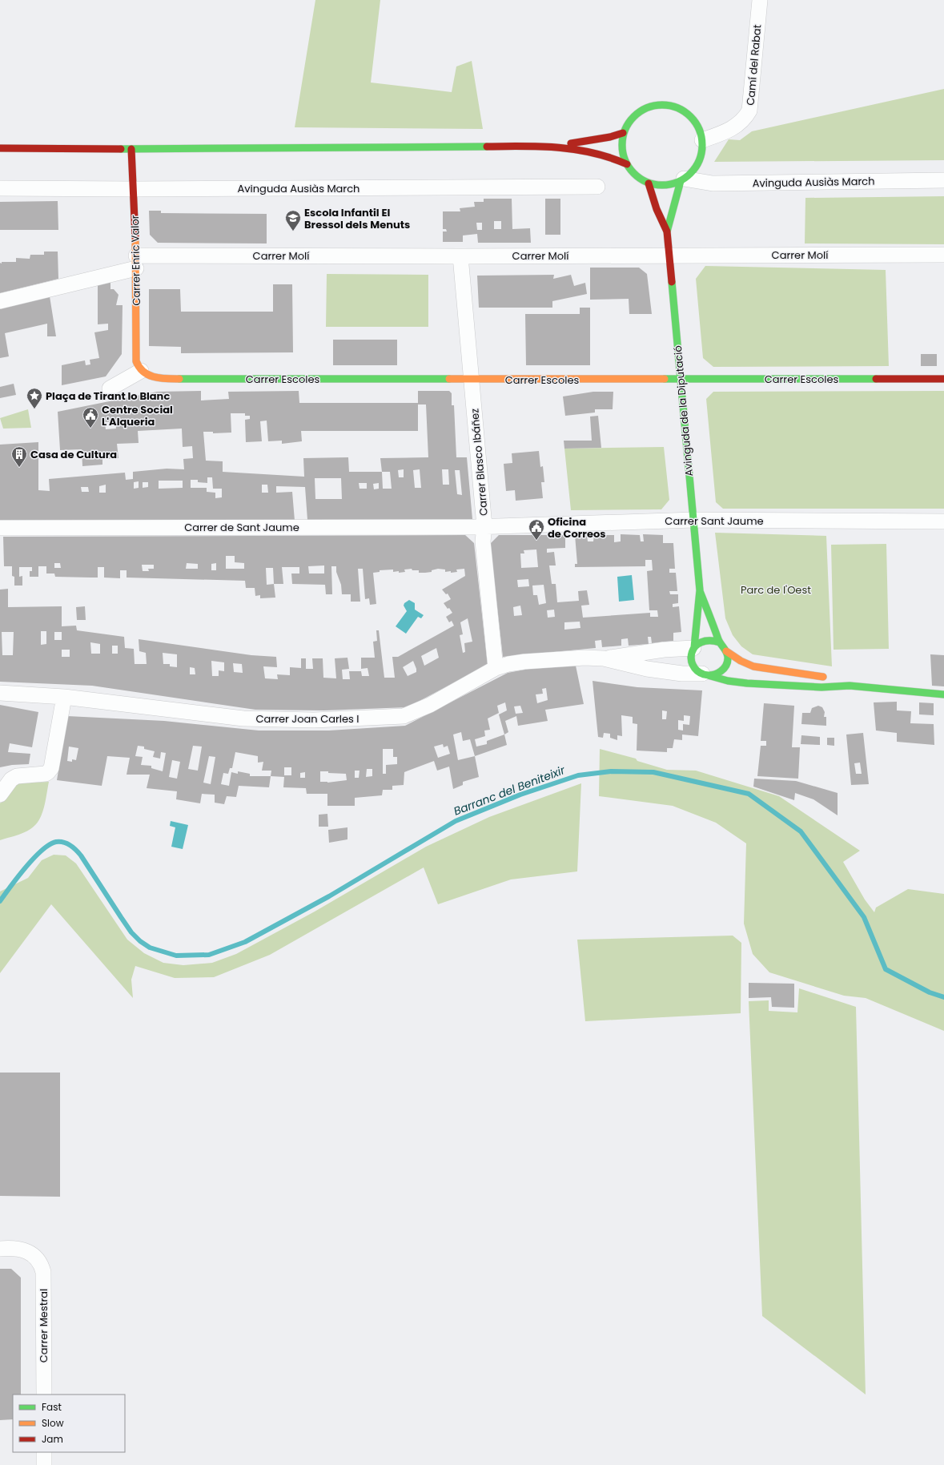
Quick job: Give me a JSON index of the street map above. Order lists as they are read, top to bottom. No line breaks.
{"streets":{"street":["Camí del Rabat","Avinguda Ausiàs March","Carrer Molí","Carrer Enric Valor","Carrer Escoles","Avinguda de la Diputació","Carrer Blasco Ibáñez","Carrer Sant Jaume","Carrer de Sant Jaume","Carrer Joan Carles I","Carrer Mestral"]},"crossings":[["Camí del Rabat","Avinguda Ausiàs March"],["Avinguda Ausiàs March","Carrer Enric Valor"],["Carrer Molí","Carrer Enric Valor"],["Carrer Molí","Avinguda de la Diputació"],["Carrer Molí","Carrer Blasco Ibáñez"],["Carrer Enric Valor","Carrer Escoles"],["Carrer Escoles","Avinguda de la Diputació"],["Carrer Escoles","Carrer Blasco Ibáñez"],["Avinguda de la Diputació","Carrer Sant Jaume"],["Avinguda de la Diputació","Carrer Joan Carles I"],["Carrer Blasco Ibáñez","Carrer Sant Jaume"],["Carrer Blasco Ibáñez","Carrer de Sant Jaume"],["Carrer Blasco Ibáñez","Carrer Joan Carles I"],["Carrer Sant Jaume","Carrer de Sant Jaume"]],"water":["Barranc del Beniteixir"],"parks":["Parc de l'Oest"],"places":{"school or university":["Escola Infantil El Bressol dels Menuts"],"place":["Plaça de Tirant lo Blanc"],"public building":["Centre Social L'Alqueria","Oficina de Correos"],"building":["Casa de Cultura"]},"legend":["Fast","Slow","Jam"]}
